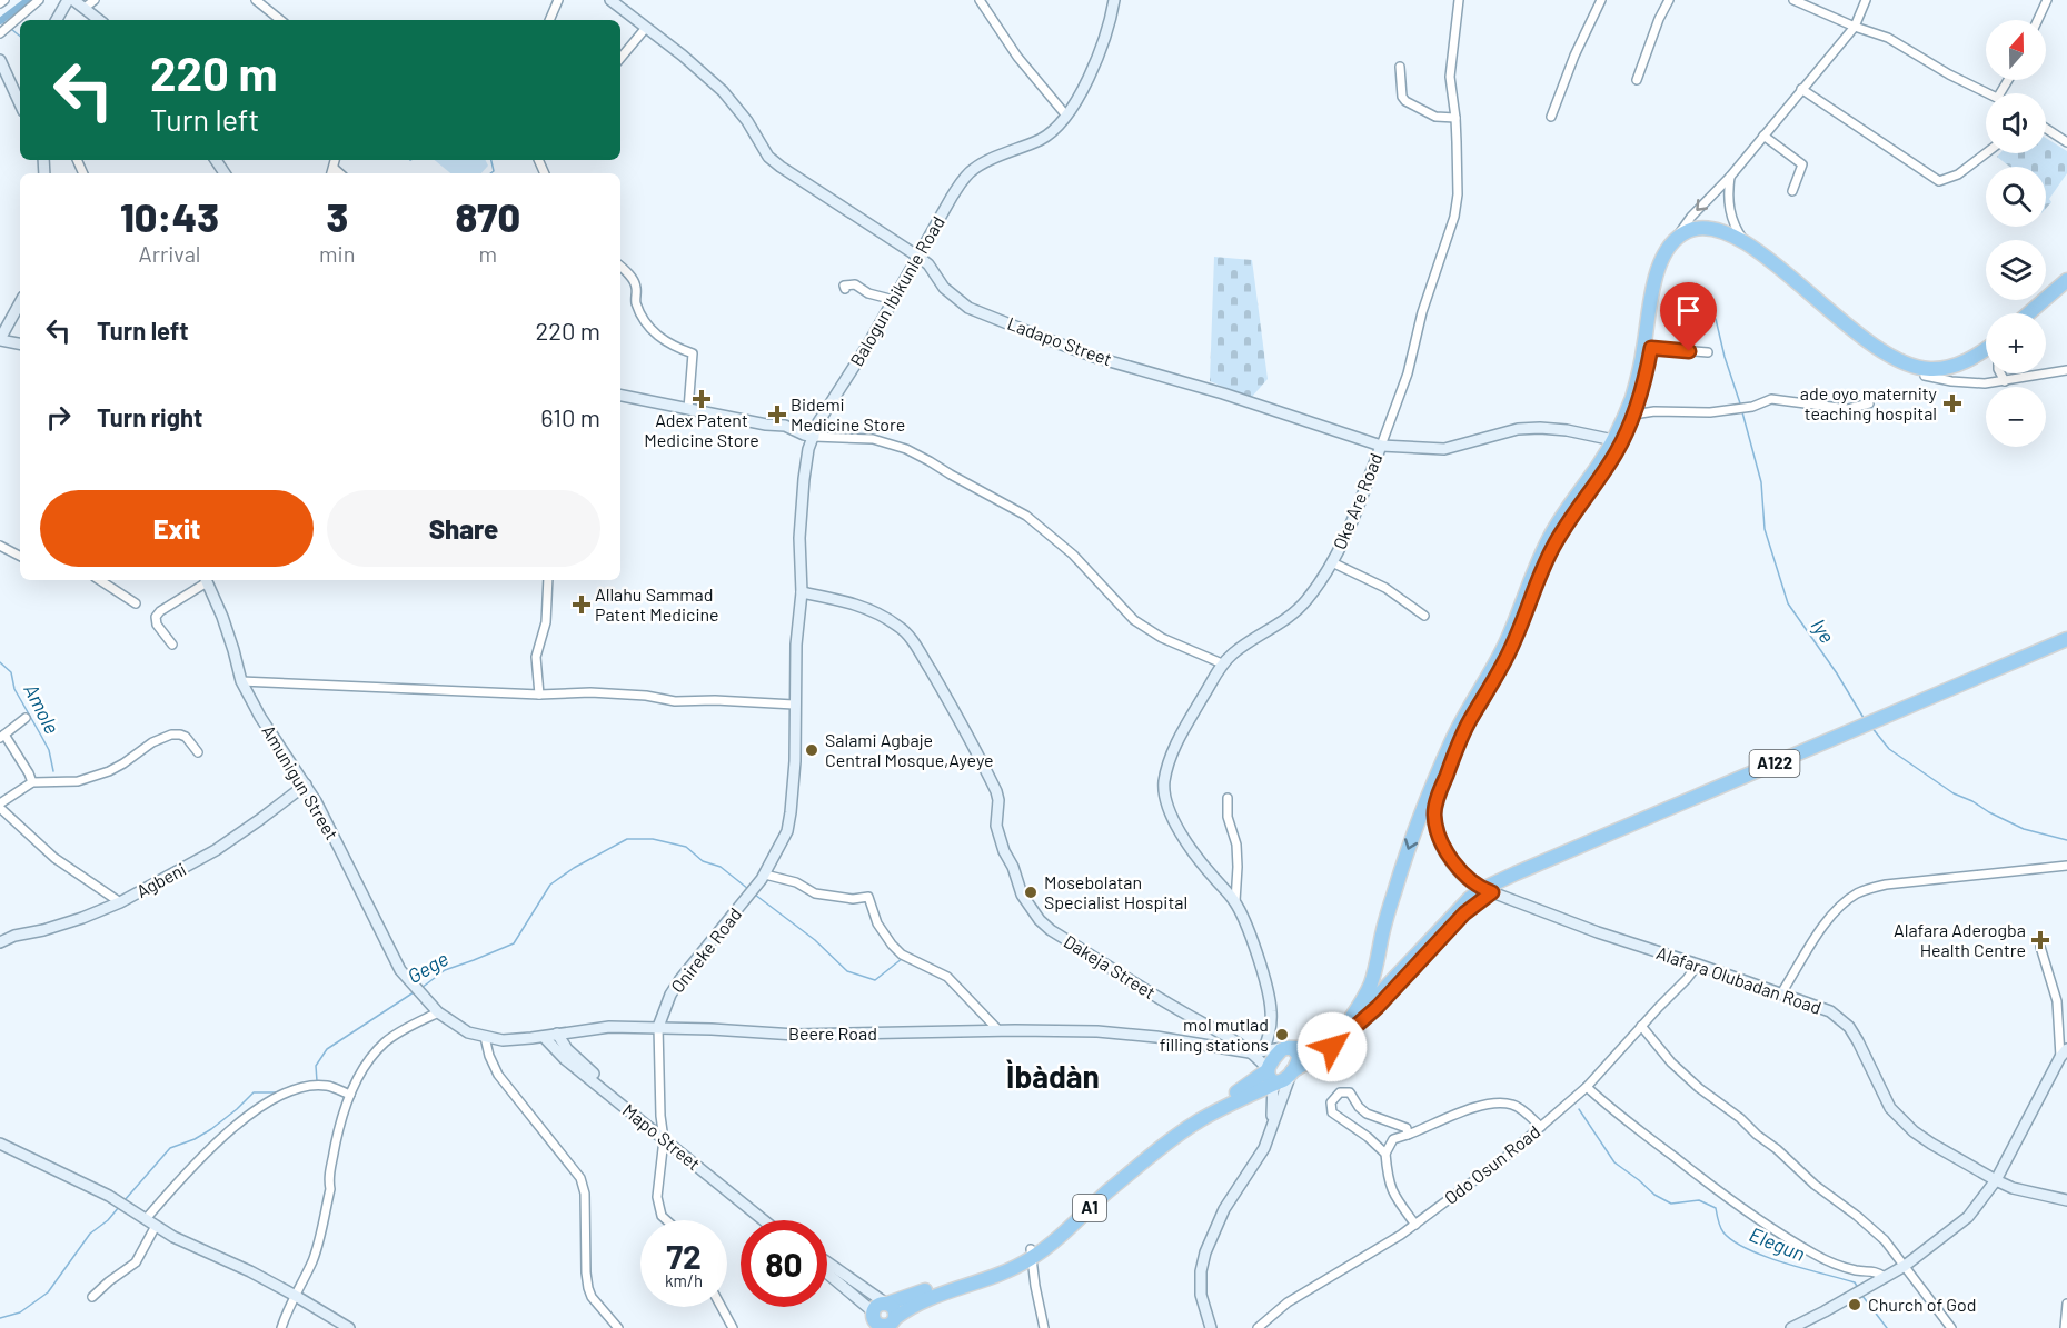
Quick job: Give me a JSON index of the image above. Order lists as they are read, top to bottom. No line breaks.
{"streets":{"highway":["A122","A1"],"main road":["Balogun Ibikunle Road","Ladapo Street","Oke Are Road","Amunigun Street","Agbeni","Onireke Road","Dakeja Street","Alafara Olubadan Road","Beere Road","Mapo Street"],"street":["Odo Osun Road"]},"crossings":[["Balogun Ibikunle Road","Ladapo Street"],["Balogun Ibikunle Road","Onireke Road"],["Balogun Ibikunle Road","Dakeja Street"],["Ladapo Street","Oke Are Road"],["A122","Alafara Olubadan Road"],["Amunigun Street","Agbeni"],["Amunigun Street","Beere Road"],["Onireke Road","Beere Road"],["Dakeja Street","Beere Road"],["Alafara Olubadan Road","Odo Osun Road"],["Beere Road","Mapo Street"]],"districts":["Ìbàdàn"],"water":["Iye","Amole","Gege","Elegun"],"places":{"health":["Adex Patent Medicine Store","ade oyo maternity teaching hospital","Bidemi Medicine Store","Allahu Sammad Patent Medicine","Alafara Aderogba Health Centre"],"other":["Salami Agbaje Central Mosque,Ayeye","Mosebolatan Specialist Hospital","mol mutlad filling stations","Church of God"]},"north":"top","page":{"map_buttons":["+","−"],"turn":["220 m","Turn left"],"eta":["10:43","Arrival","3","min","870","m"],"list":[{"name":"Turn left","value":"220 m"},{"name":"Turn right","value":"610 m"}],"buttons":["Exit","Share"],"speed":"72 km/h","limit":"80"}}
